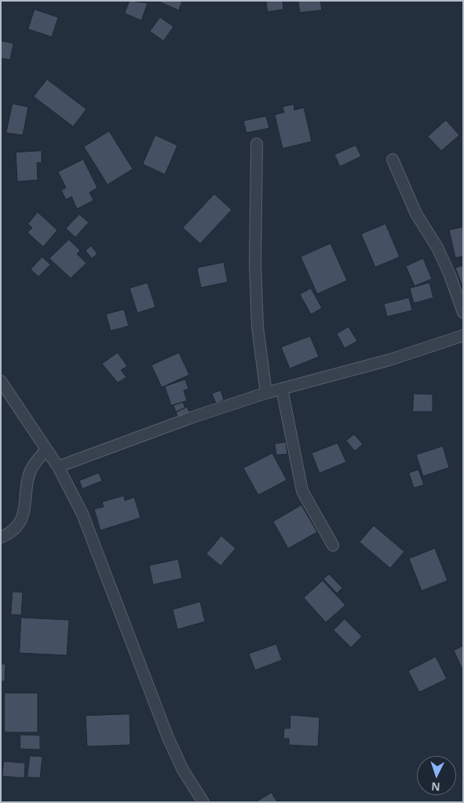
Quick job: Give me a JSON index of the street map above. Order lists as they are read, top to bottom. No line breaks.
{"north":"bottom"}
